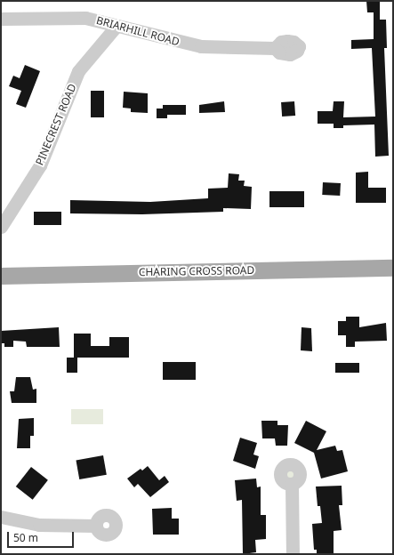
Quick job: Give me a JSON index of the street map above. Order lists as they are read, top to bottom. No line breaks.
{"streets":{"main road":["CHARING CROSS ROAD"],"street":["BRIARHILL ROAD","PINECREST ROAD"]},"crossings":[["BRIARHILL ROAD","PINECREST ROAD"]],"scale_bar":"50 m"}
